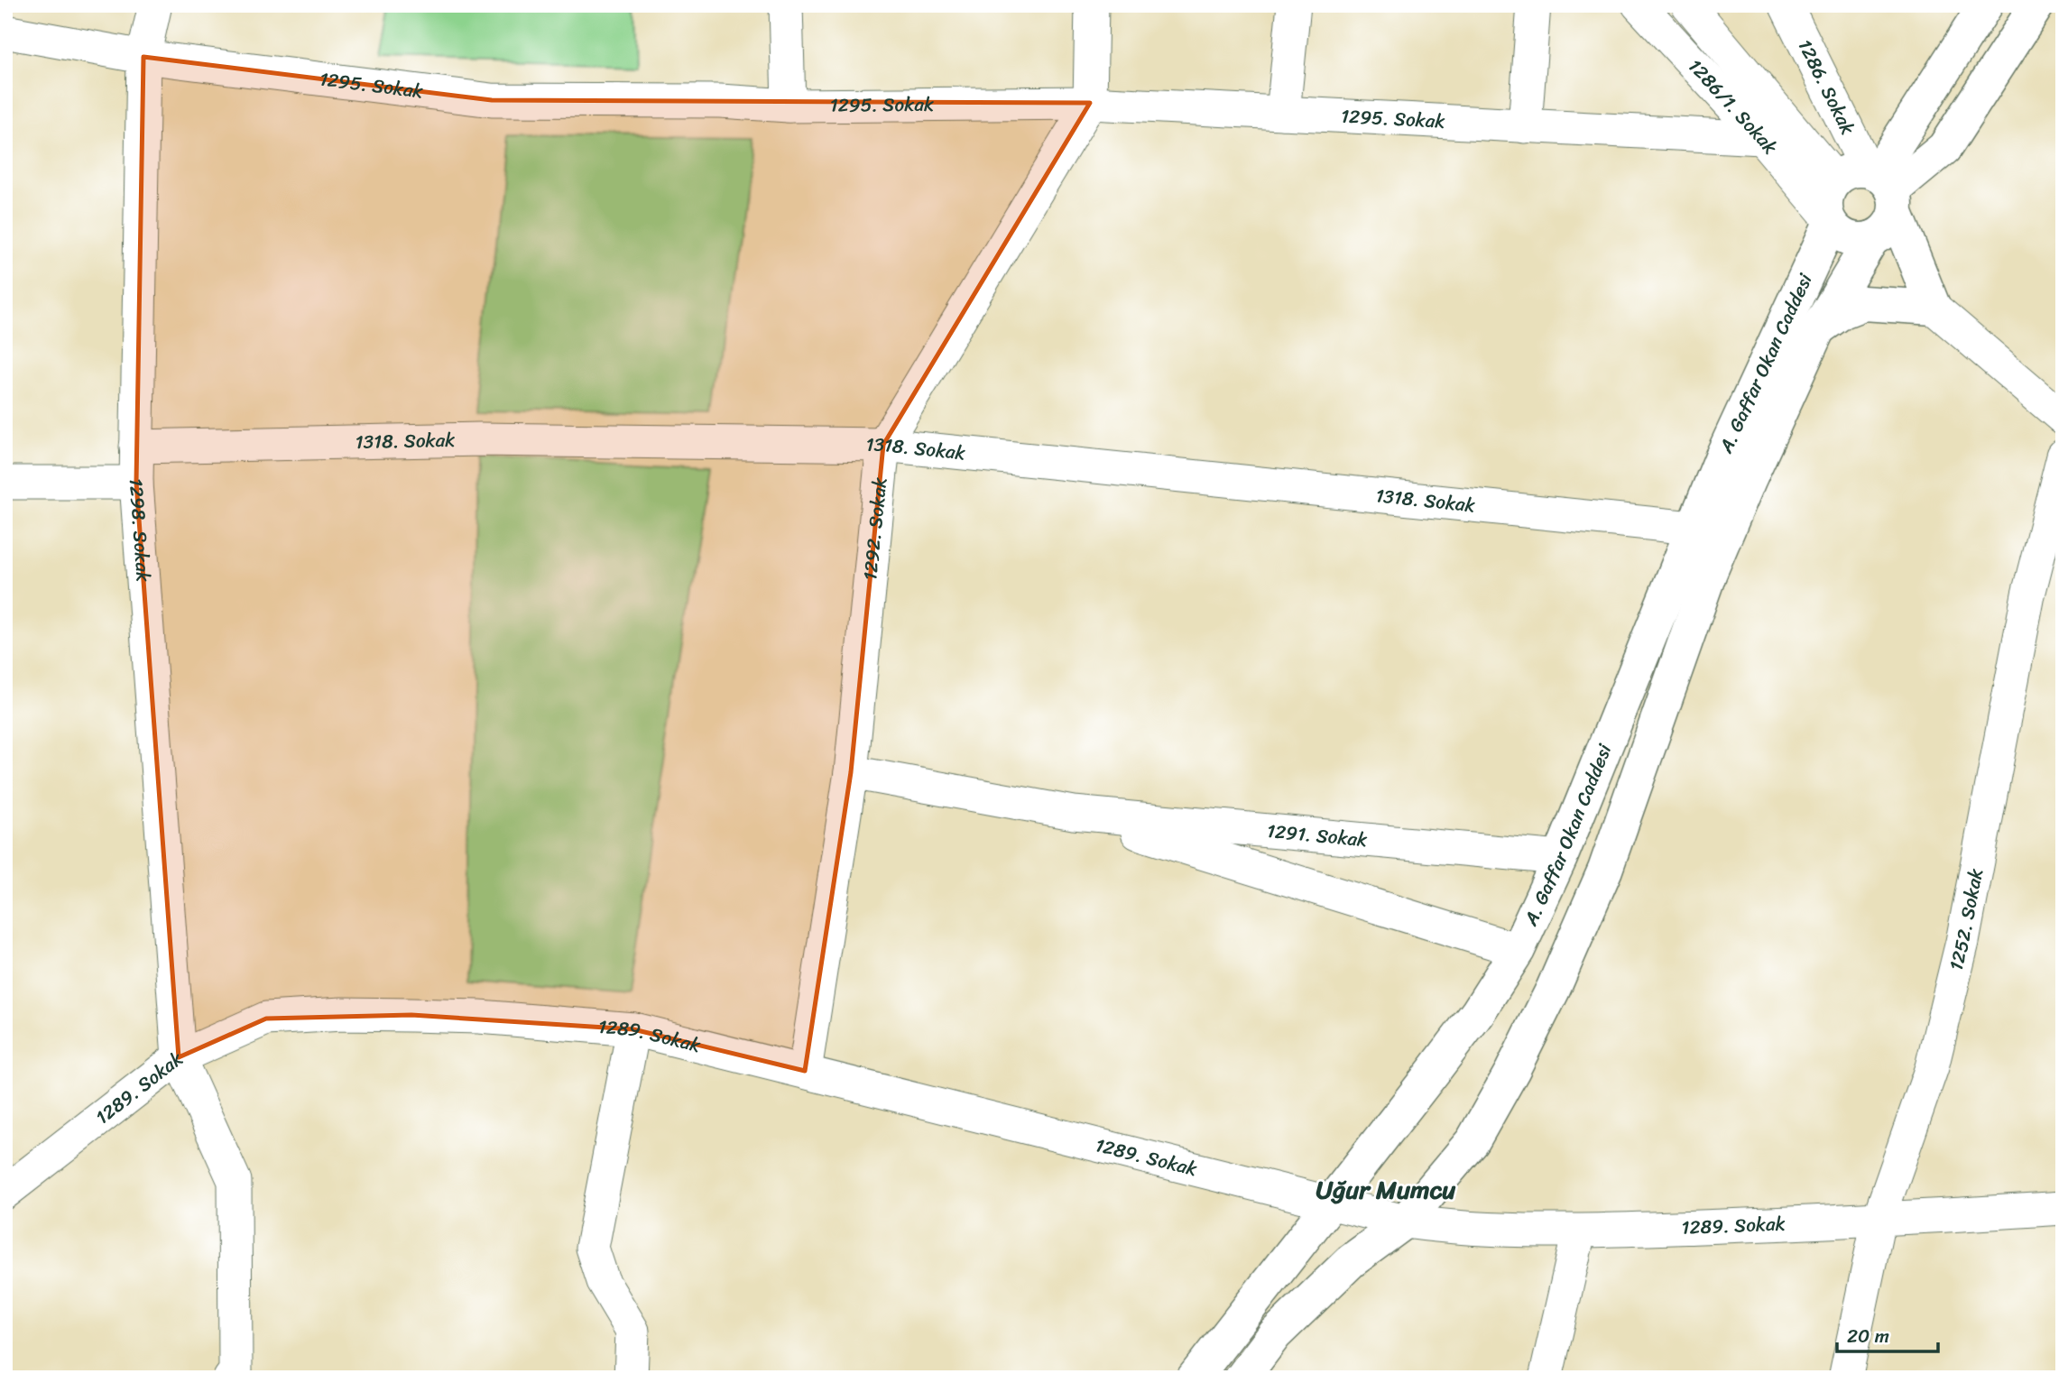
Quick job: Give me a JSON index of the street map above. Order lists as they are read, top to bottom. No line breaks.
{"streets":{"street":["1295. Sokak","1286. Sokak","1286/1. Sokak","A. Gaffar Okan Caddesi","1318. Sokak","1292. Sokak","1298. Sokak","1291. Sokak","1252. Sokak","1289. Sokak"]},"crossings":[["1295. Sokak","1286/1. Sokak"],["1295. Sokak","1292. Sokak"],["1295. Sokak","1298. Sokak"],["1286. Sokak","1286/1. Sokak"],["1286. Sokak","A. Gaffar Okan Caddesi"],["1286/1. Sokak","A. Gaffar Okan Caddesi"],["A. Gaffar Okan Caddesi","1318. Sokak"],["A. Gaffar Okan Caddesi","1291. Sokak"],["A. Gaffar Okan Caddesi","1289. Sokak"],["1318. Sokak","1292. Sokak"],["1318. Sokak","1298. Sokak"],["1292. Sokak","1291. Sokak"],["1292. Sokak","1289. Sokak"],["1298. Sokak","1289. Sokak"],["1252. Sokak","1289. Sokak"]],"districts":["Uğur Mumcu"],"scale_bar":"20 m"}
